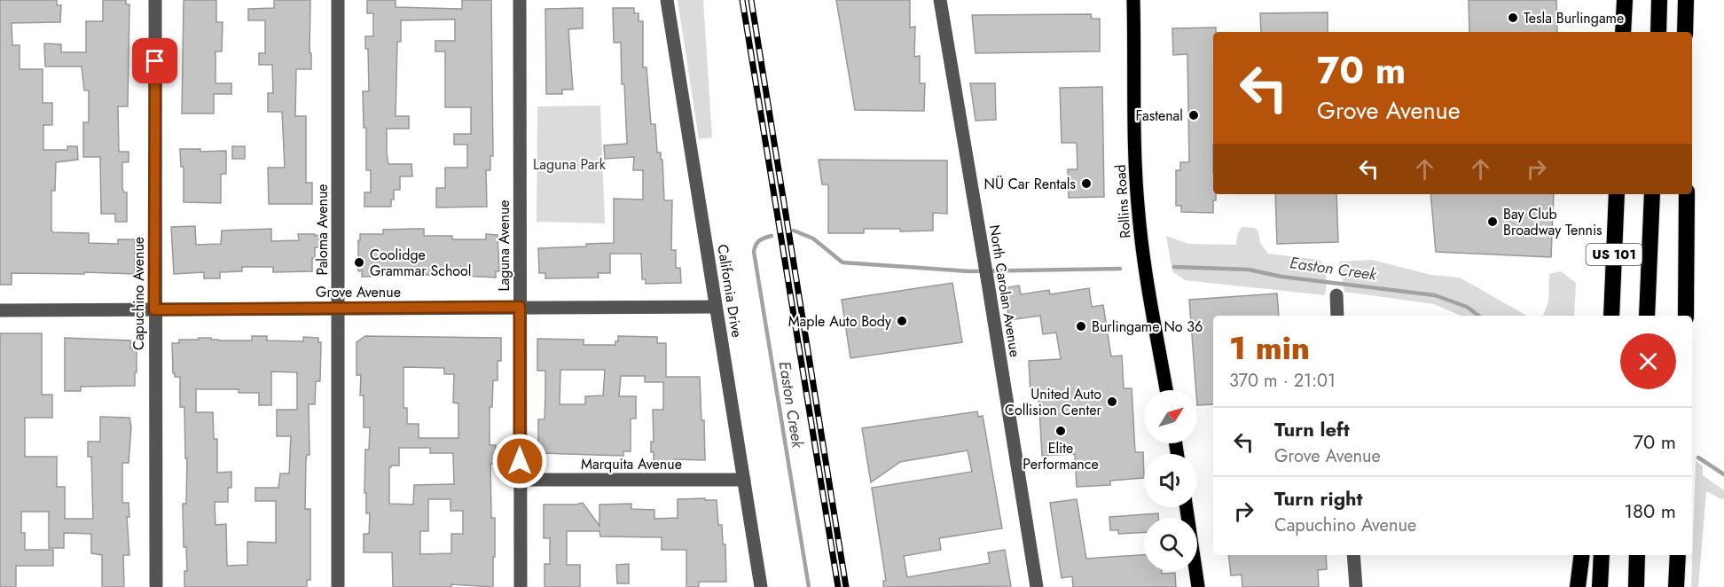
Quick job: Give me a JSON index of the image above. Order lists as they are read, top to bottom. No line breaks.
{"streets":{"highway":["US 101"],"main road":["Rollins Road"],"street":["Paloma Avenue","Laguna Avenue","California Drive","North Carolan Avenue","Grove Avenue","Capuchino Avenue","Marquita Avenue"]},"crossings":[["Paloma Avenue","Grove Avenue"],["Laguna Avenue","Grove Avenue"],["Laguna Avenue","Marquita Avenue"],["California Drive","Grove Avenue"],["California Drive","Marquita Avenue"],["Grove Avenue","Capuchino Avenue"]],"water":["Easton Creek"],"parks":["Laguna Park"],"places":["Tesla Burlingame","Fastenal","NÜ Car Rentals","Bay Club Broadway Tennis","Coolidge Grammar School","Maple Auto Body","Burlingame No 36","United Auto Collision Center","Elite Performance"],"north":"top right","page":{"turn":["70 m","Grove Avenue"],"heading":["1 min","370 m · 21:01"],"list":[{"name":"Turn left","note":"Grove Avenue","value":"70 m"},{"name":"Turn right","note":"Capuchino Avenue","value":"180 m"}]}}
